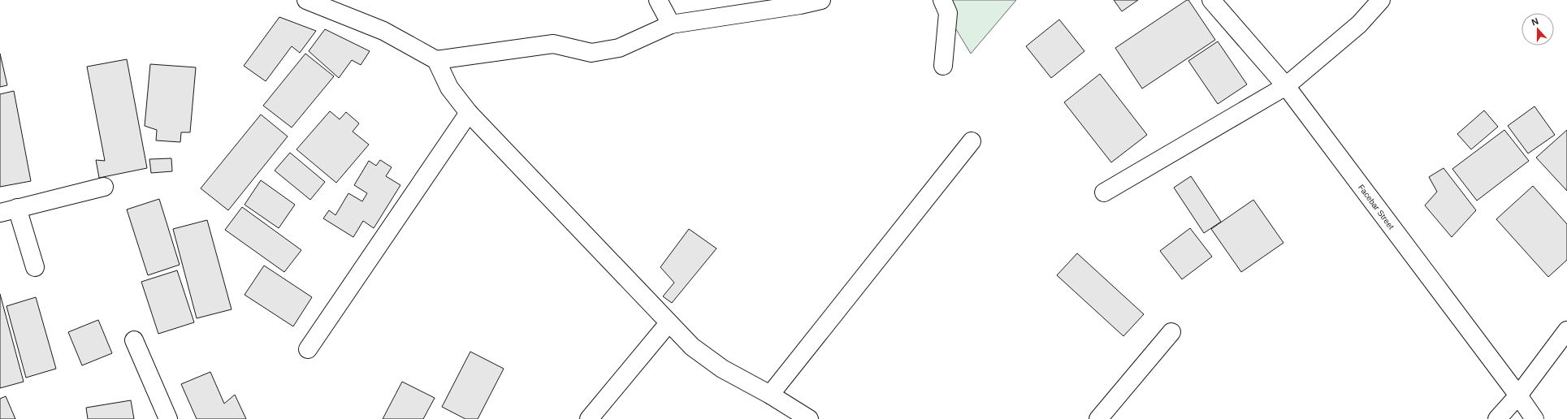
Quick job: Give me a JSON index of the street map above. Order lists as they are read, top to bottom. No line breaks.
{"streets":{"street":["Facebar Street"]},"north":"top"}
